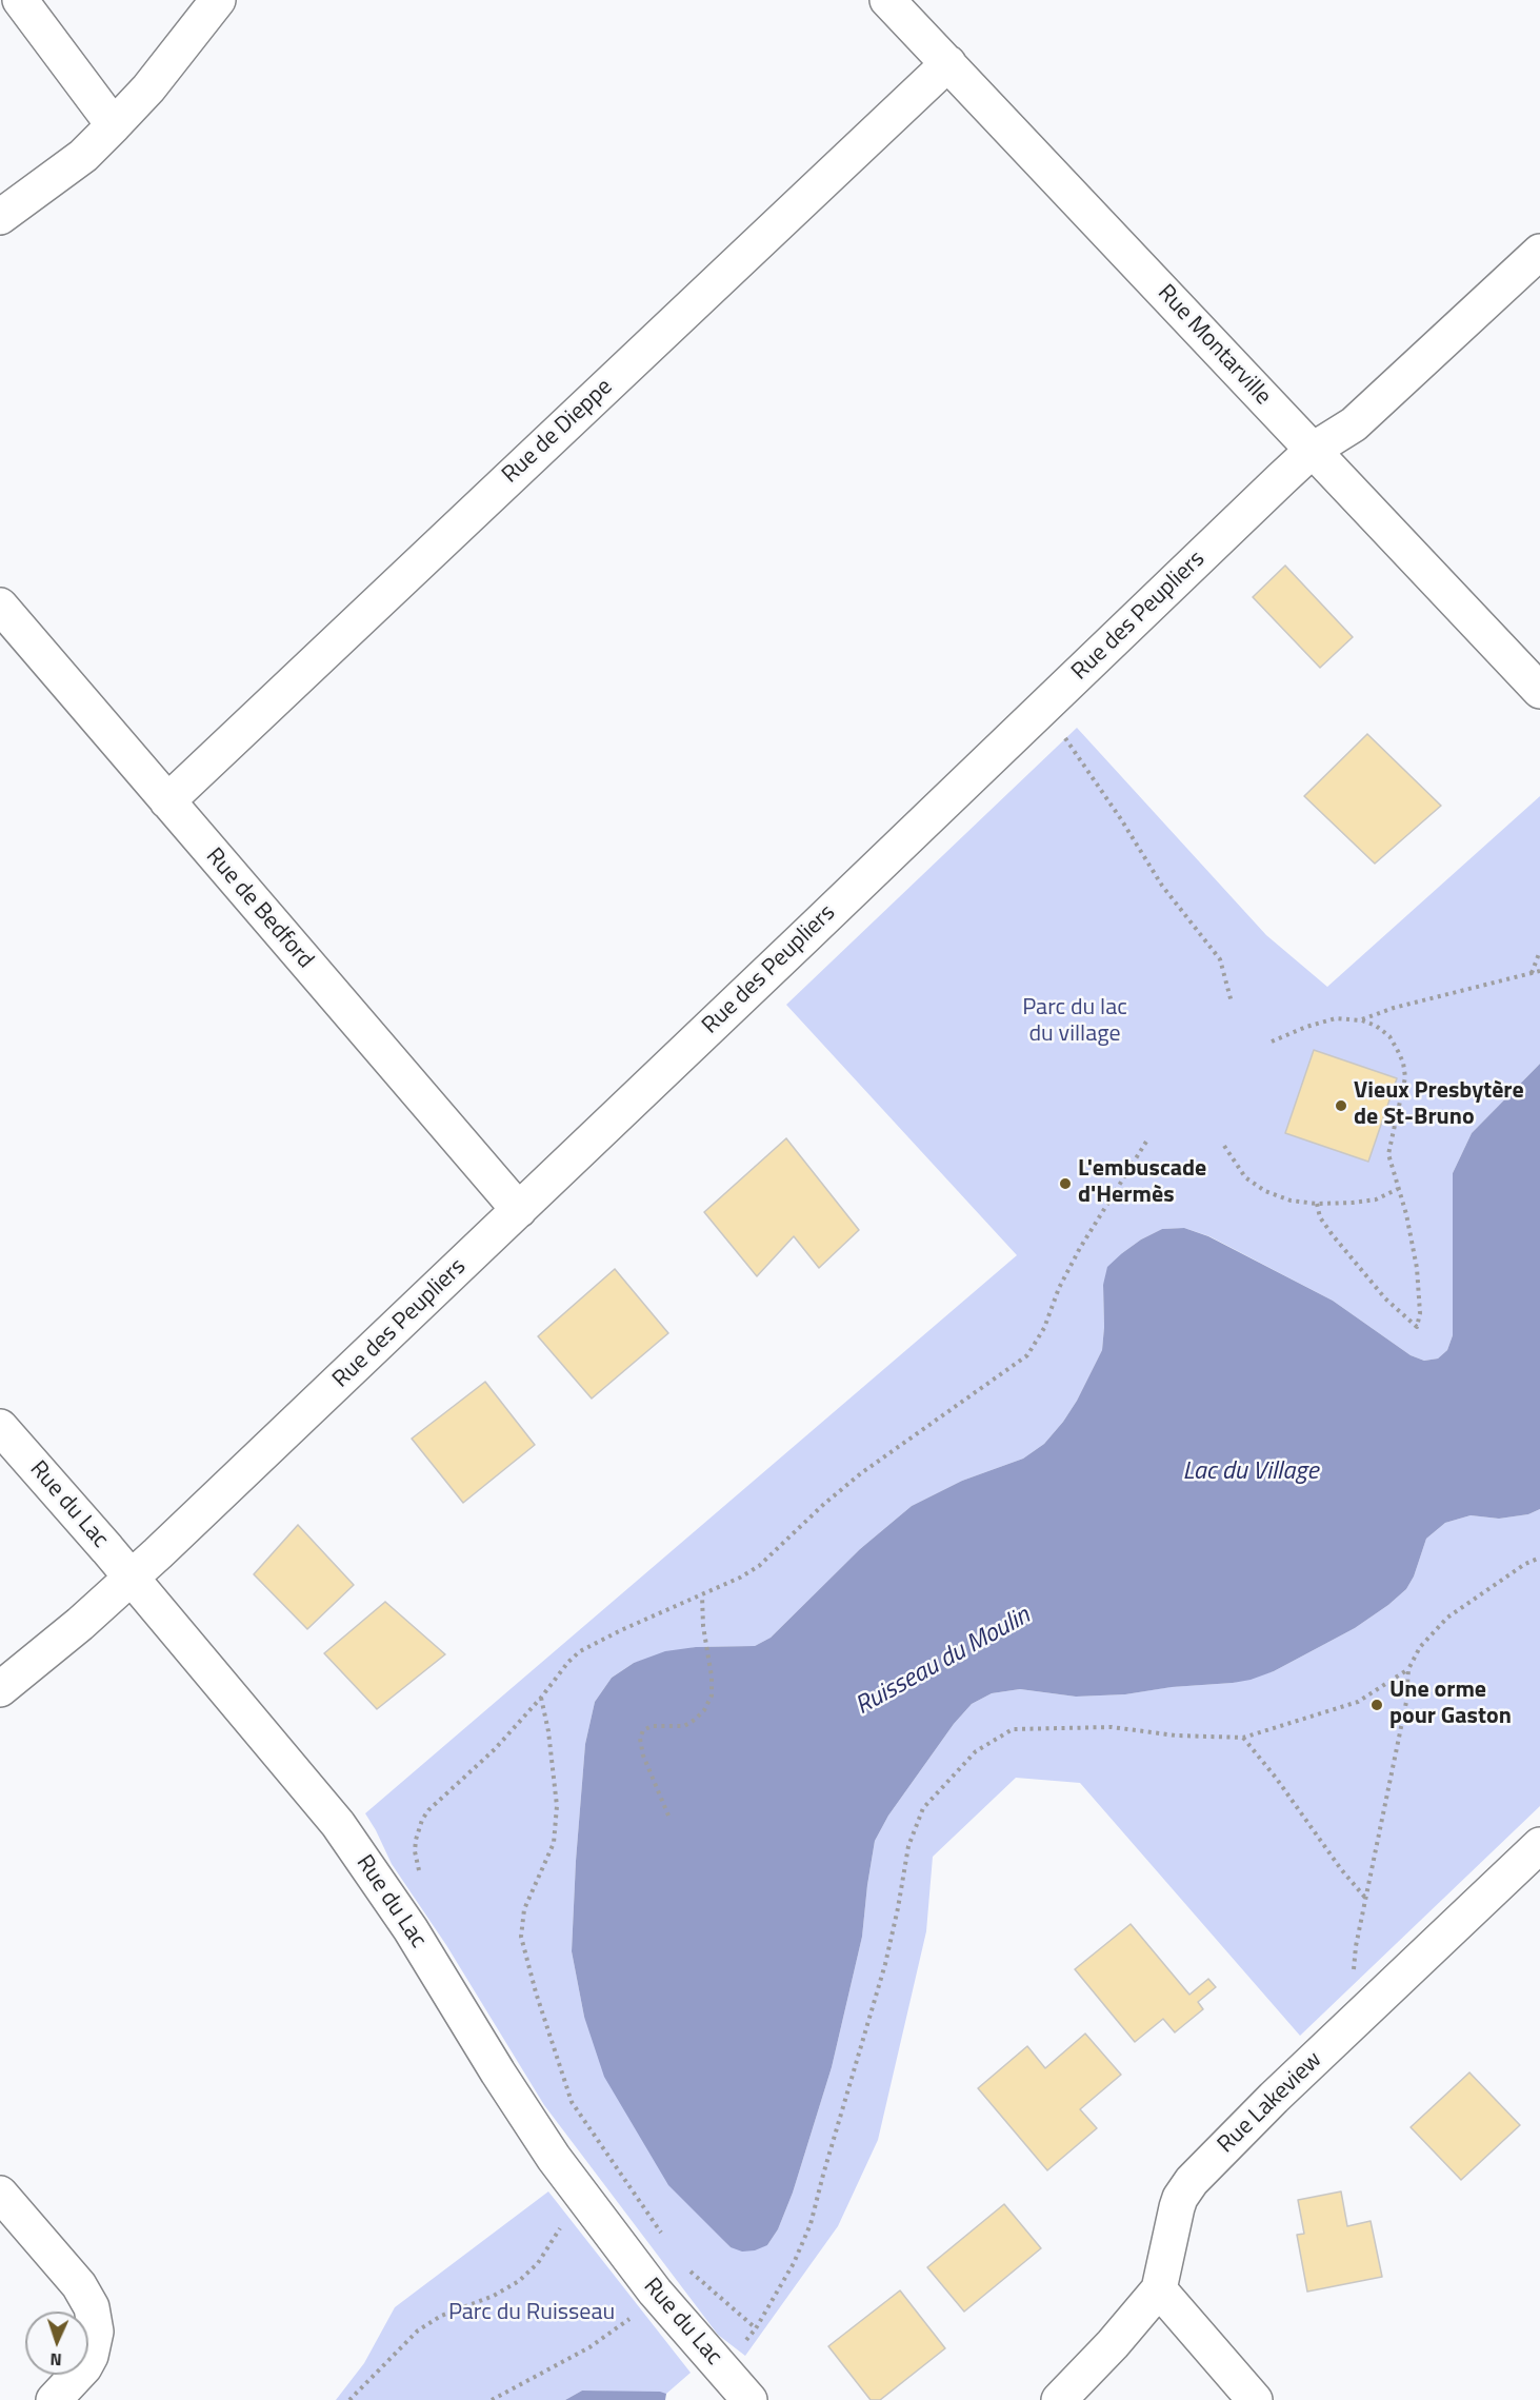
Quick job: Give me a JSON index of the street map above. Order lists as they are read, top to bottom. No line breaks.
{"streets":{"street":["Rue Montarville","Rue de Dieppe","Rue des Peupliers","Rue de Bedford","Rue du Lac","Rue Lakeview"]},"crossings":[["Rue Montarville","Rue de Dieppe"],["Rue Montarville","Rue des Peupliers"],["Rue de Dieppe","Rue de Bedford"],["Rue des Peupliers","Rue de Bedford"],["Rue des Peupliers","Rue du Lac"]],"water":["Lac du Village","Ruisseau du Moulin"],"parks":["Parc du lac du village","Parc du Ruisseau"],"places":["Vieux Presbytère de St-Bruno","L'embuscade d'Hermès","Une orme pour Gaston"],"north":"bottom"}
